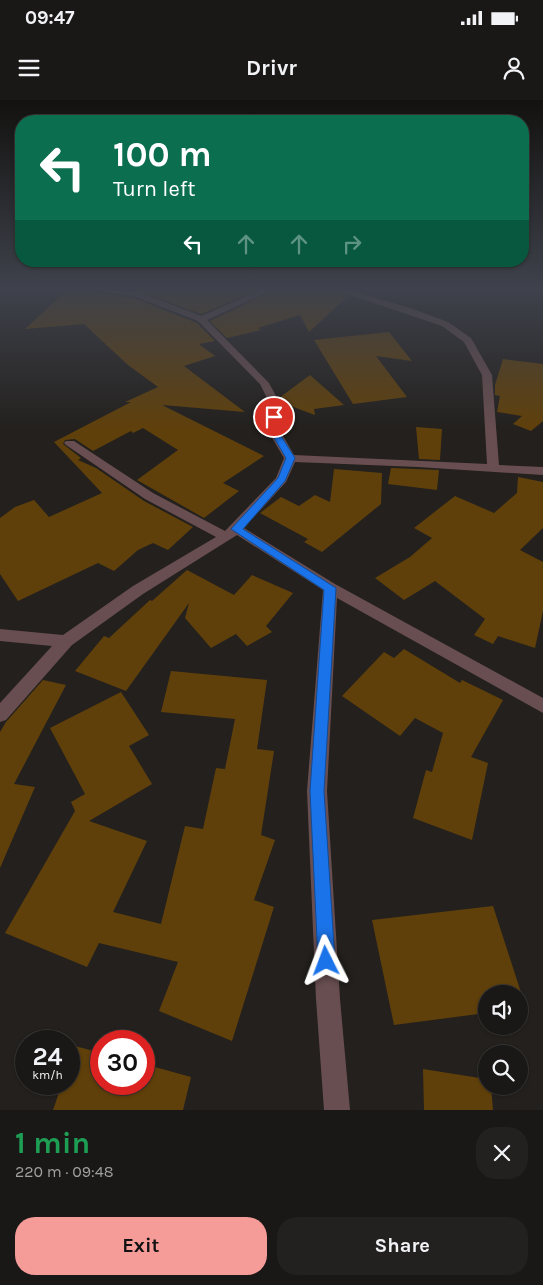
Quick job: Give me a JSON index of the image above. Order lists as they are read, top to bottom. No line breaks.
{"page":{"status":"09:47","header":"Drivr","turn":["100 m","Turn left"],"speed":"24 km/h","limit":"30","heading":["1 min","220 m · 09:48"],"buttons":["Exit","Share"]}}
